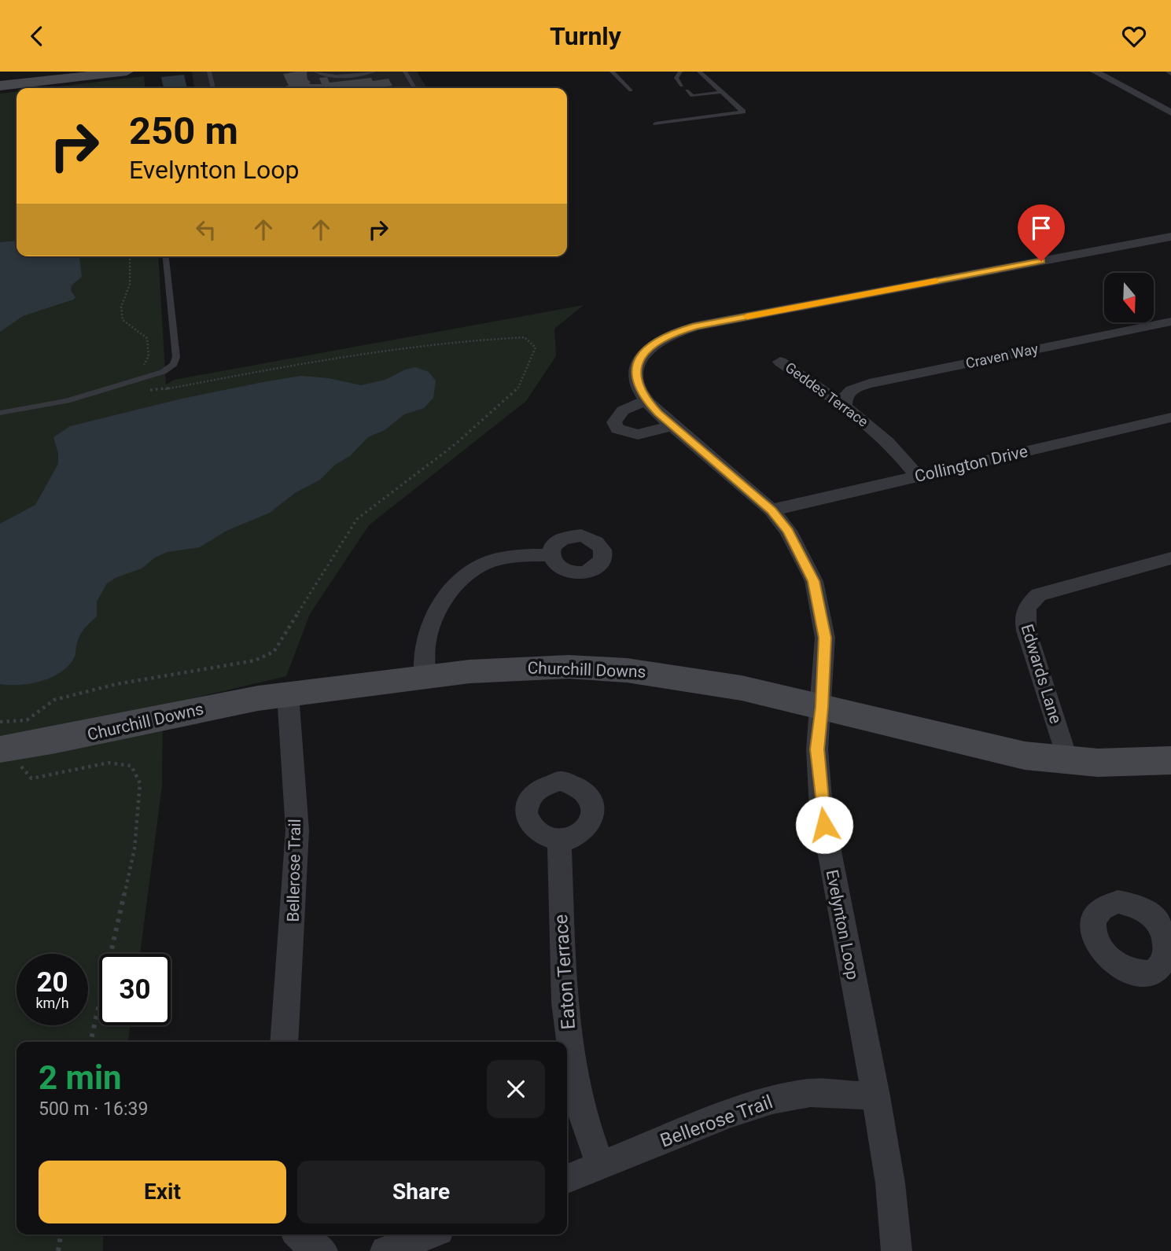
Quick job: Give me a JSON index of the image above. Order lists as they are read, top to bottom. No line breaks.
{"streets":{"street":["Craven Way","Geddes Terrace","Collington Drive","Churchill Downs","Edwards Lane","Bellerose Trail","Evelynton Loop","Eaton Terrace"]},"crossings":[["Craven Way","Geddes Terrace"],["Geddes Terrace","Collington Drive"],["Collington Drive","Evelynton Loop"],["Churchill Downs","Edwards Lane"],["Churchill Downs","Bellerose Trail"],["Churchill Downs","Evelynton Loop"],["Bellerose Trail","Evelynton Loop"],["Bellerose Trail","Eaton Terrace"]],"north":"bottom","page":{"header":"Turnly","turn":["250 m","Evelynton Loop"],"speed":"20 km/h","limit":"30","heading":["2 min","500 m · 16:39"],"buttons":["Exit","Share"]}}
